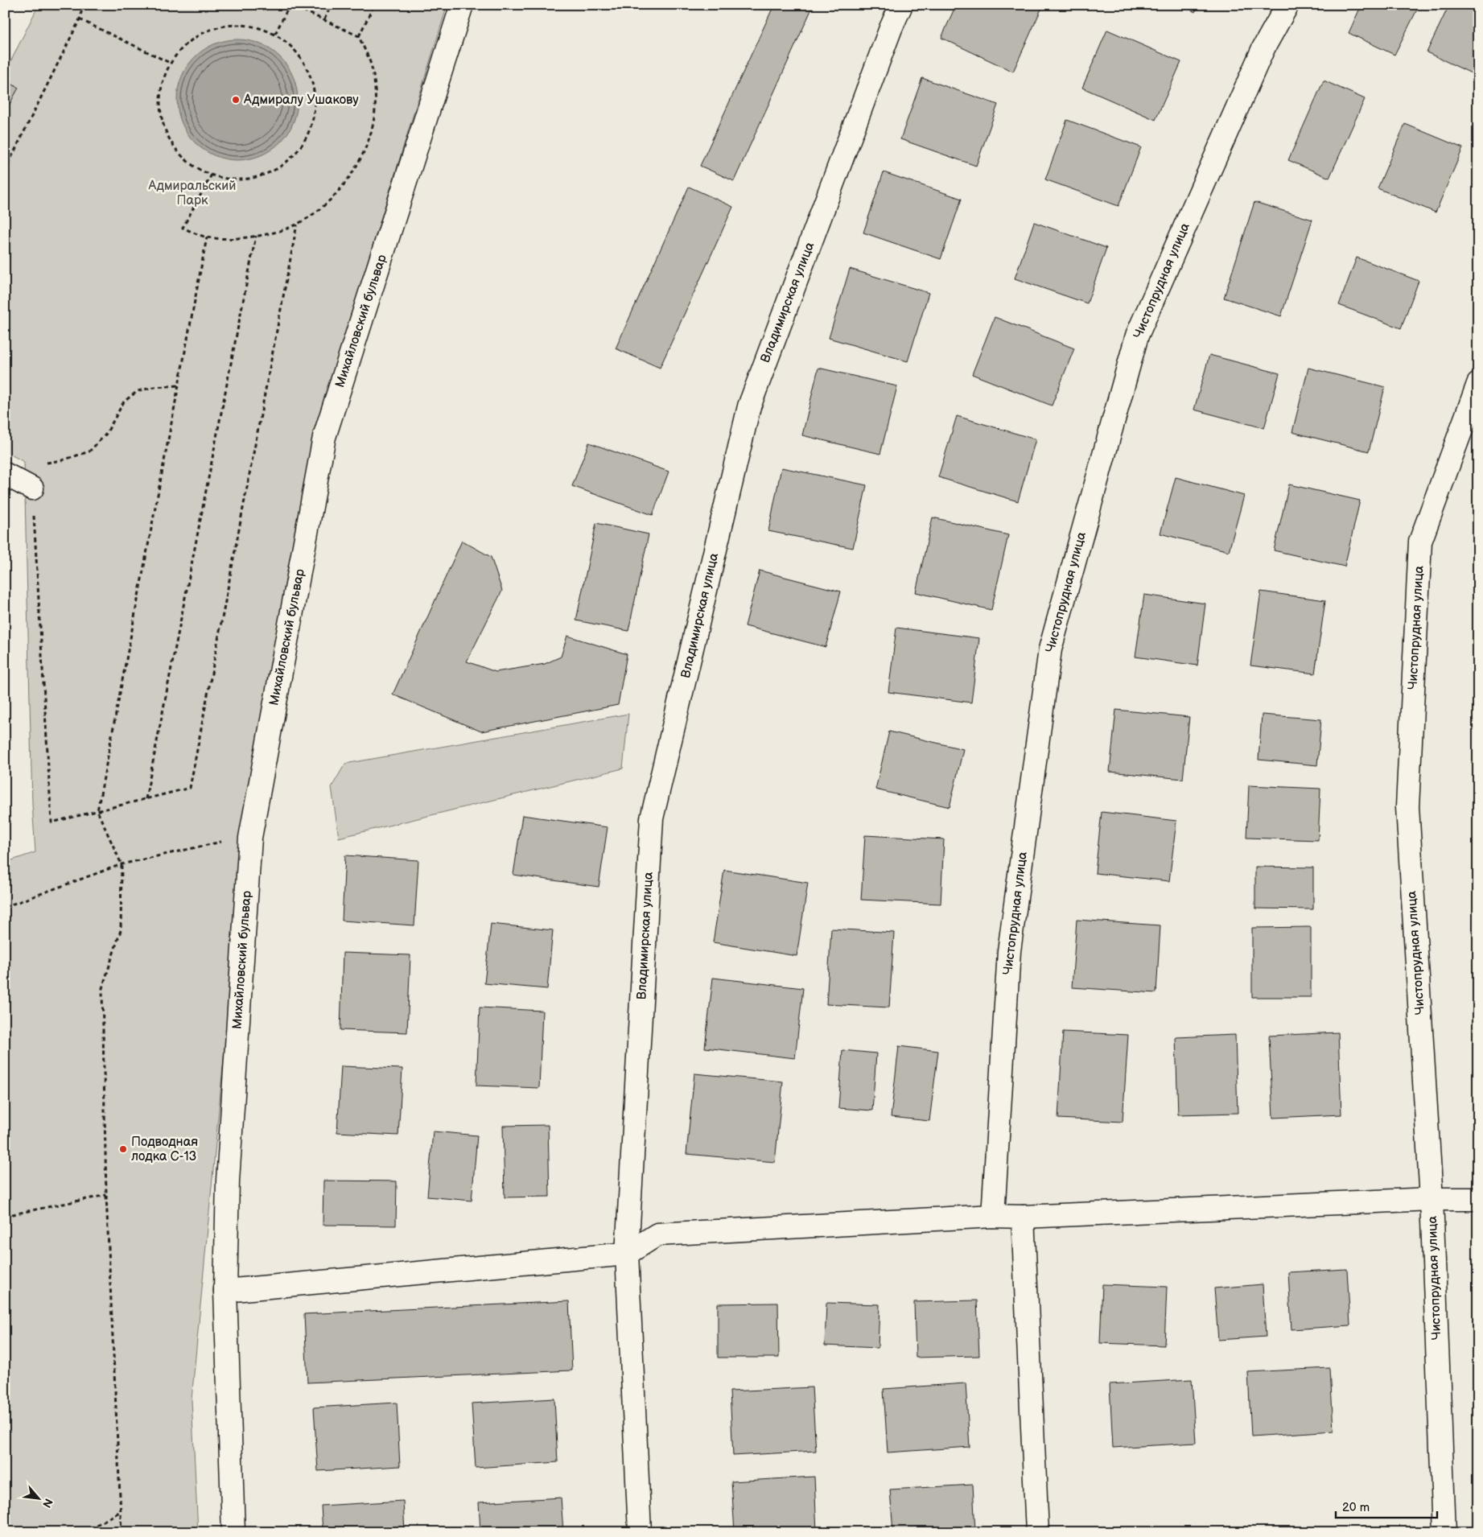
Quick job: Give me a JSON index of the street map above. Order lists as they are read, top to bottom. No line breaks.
{"streets":{"street":["Чистопрудная улица","Владимирская улица","Михайловский бульвар"]},"parks":["Адмиральский Парк"],"places":["Адмиралу Ушакову","Подводная лодка С-13"],"scale_bar":"20 m","north":"bottom right"}
